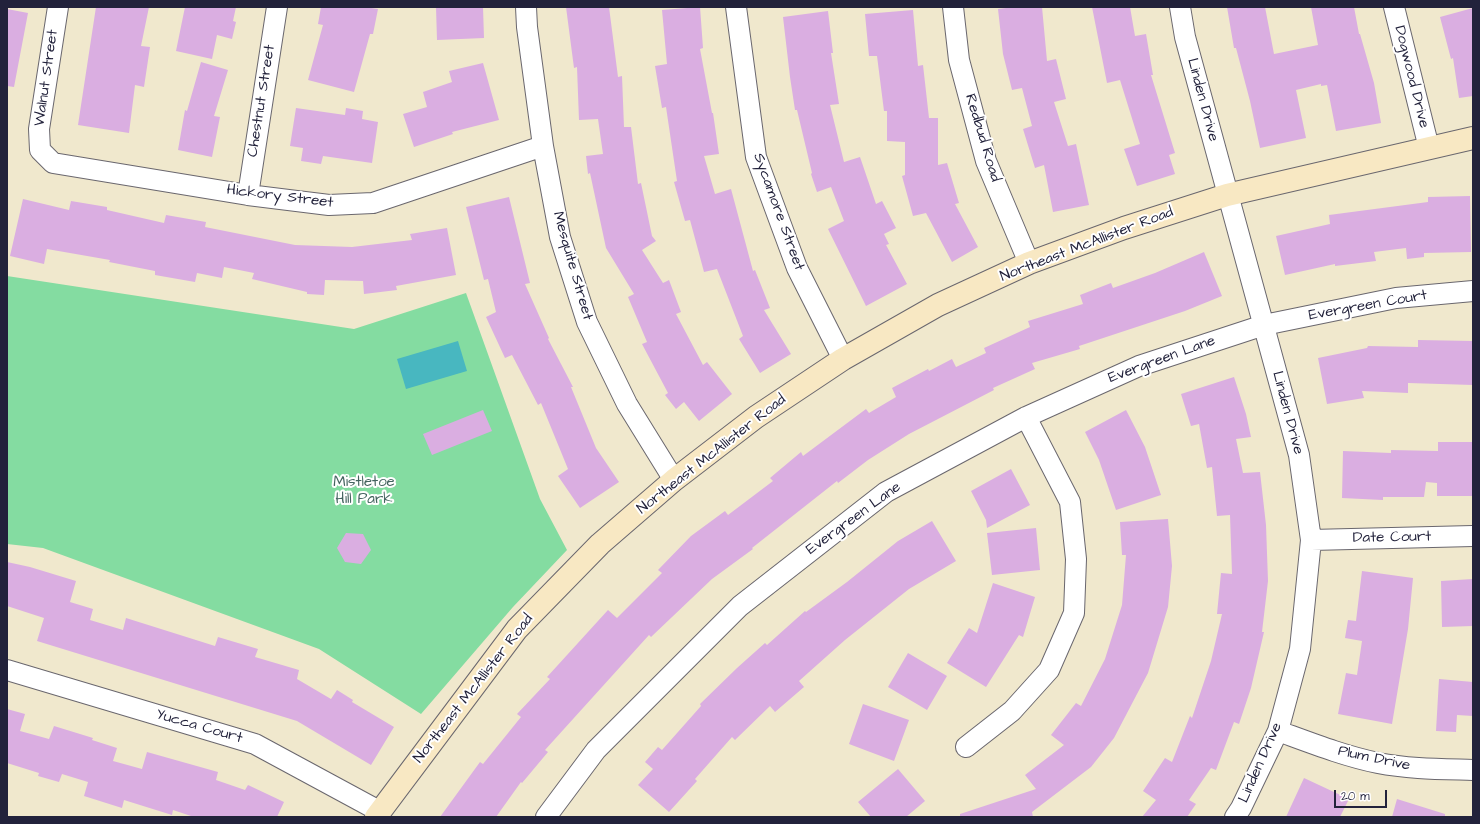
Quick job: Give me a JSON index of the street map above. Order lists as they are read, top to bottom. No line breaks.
{"streets":{"street":["Dogwood Drive","Walnut Street","Linden Drive","Chestnut Street","Redbud Road","Hickory Street","Sycamore Street","Northeast McAllister Road","Mesquite Street","Evergreen Court","Evergreen Lane","Date Court","Yucca Court","Plum Drive"]},"crossings":[["Dogwood Drive","Northeast McAllister Road"],["Walnut Street","Hickory Street"],["Linden Drive","Northeast McAllister Road"],["Linden Drive","Evergreen Court"],["Linden Drive","Evergreen Lane"],["Linden Drive","Date Court"],["Linden Drive","Plum Drive"],["Chestnut Street","Hickory Street"],["Redbud Road","Northeast McAllister Road"],["Hickory Street","Mesquite Street"],["Sycamore Street","Northeast McAllister Road"],["Northeast McAllister Road","Mesquite Street"],["Northeast McAllister Road","Yucca Court"],["Evergreen Court","Evergreen Lane"]],"parks":["Mistletoe Hill Park"],"scale_bar":"20 m"}
